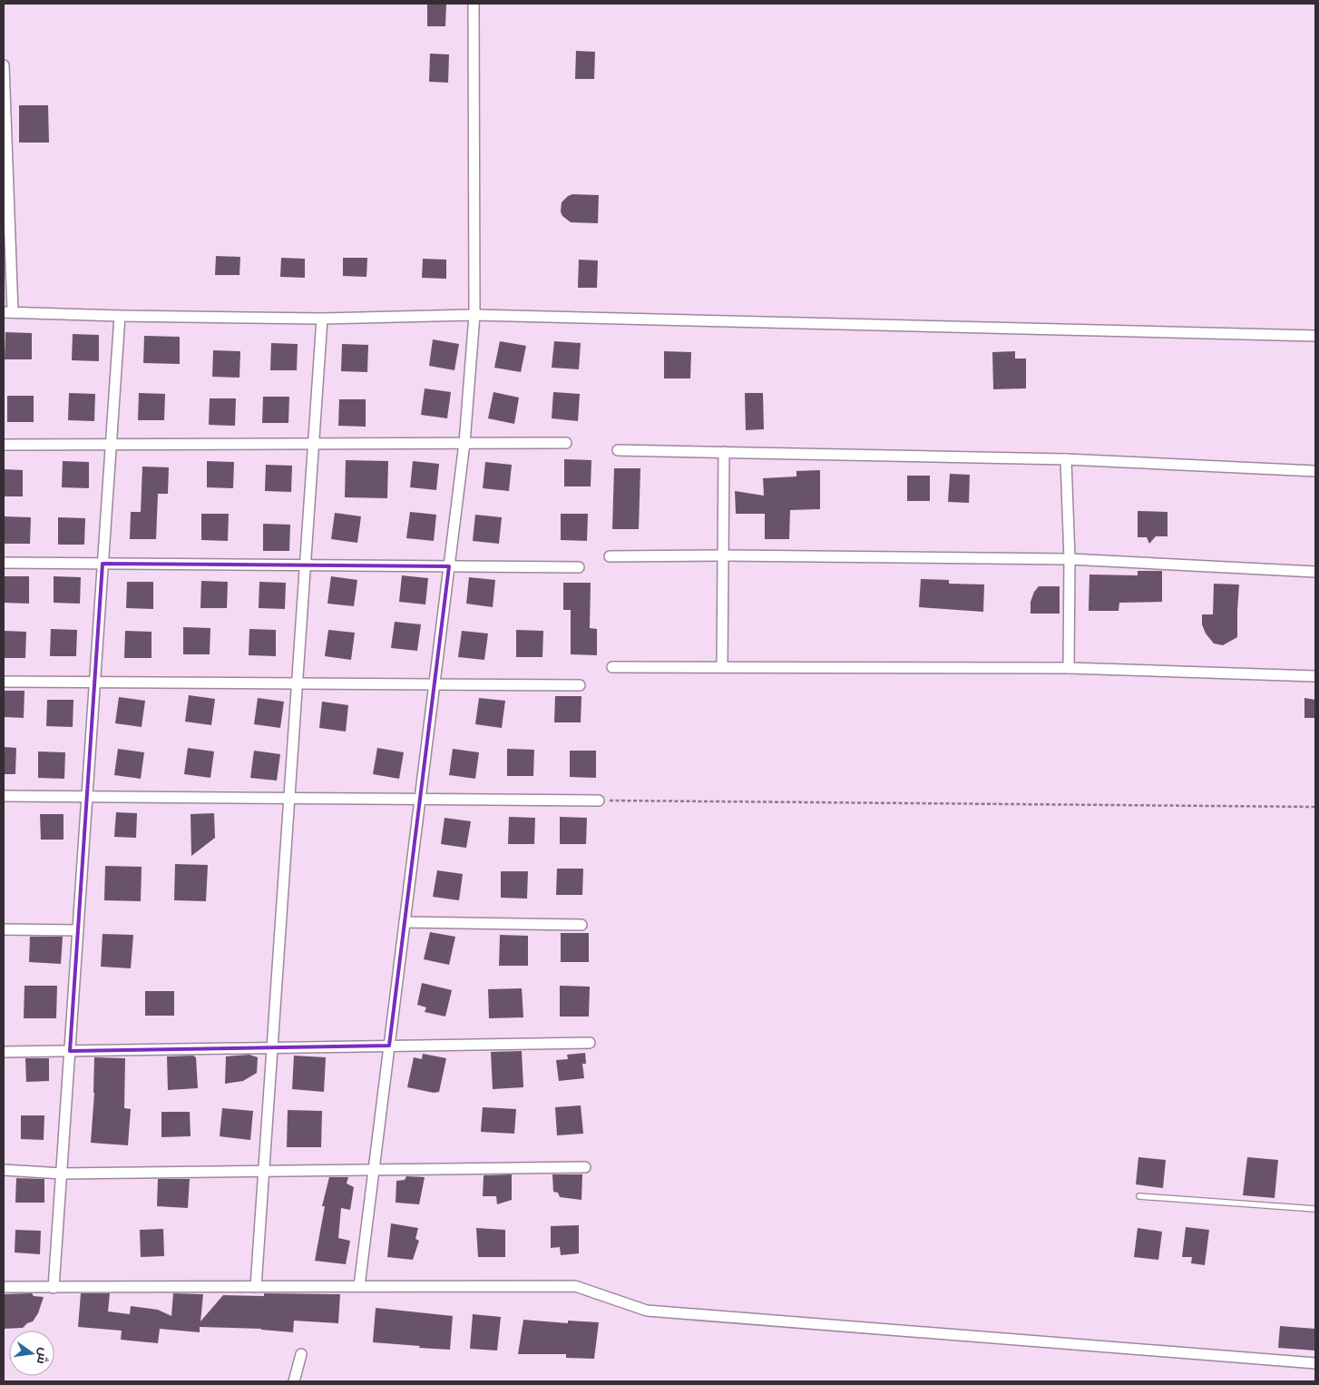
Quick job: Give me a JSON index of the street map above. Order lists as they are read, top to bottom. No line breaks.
{"north":"right"}
